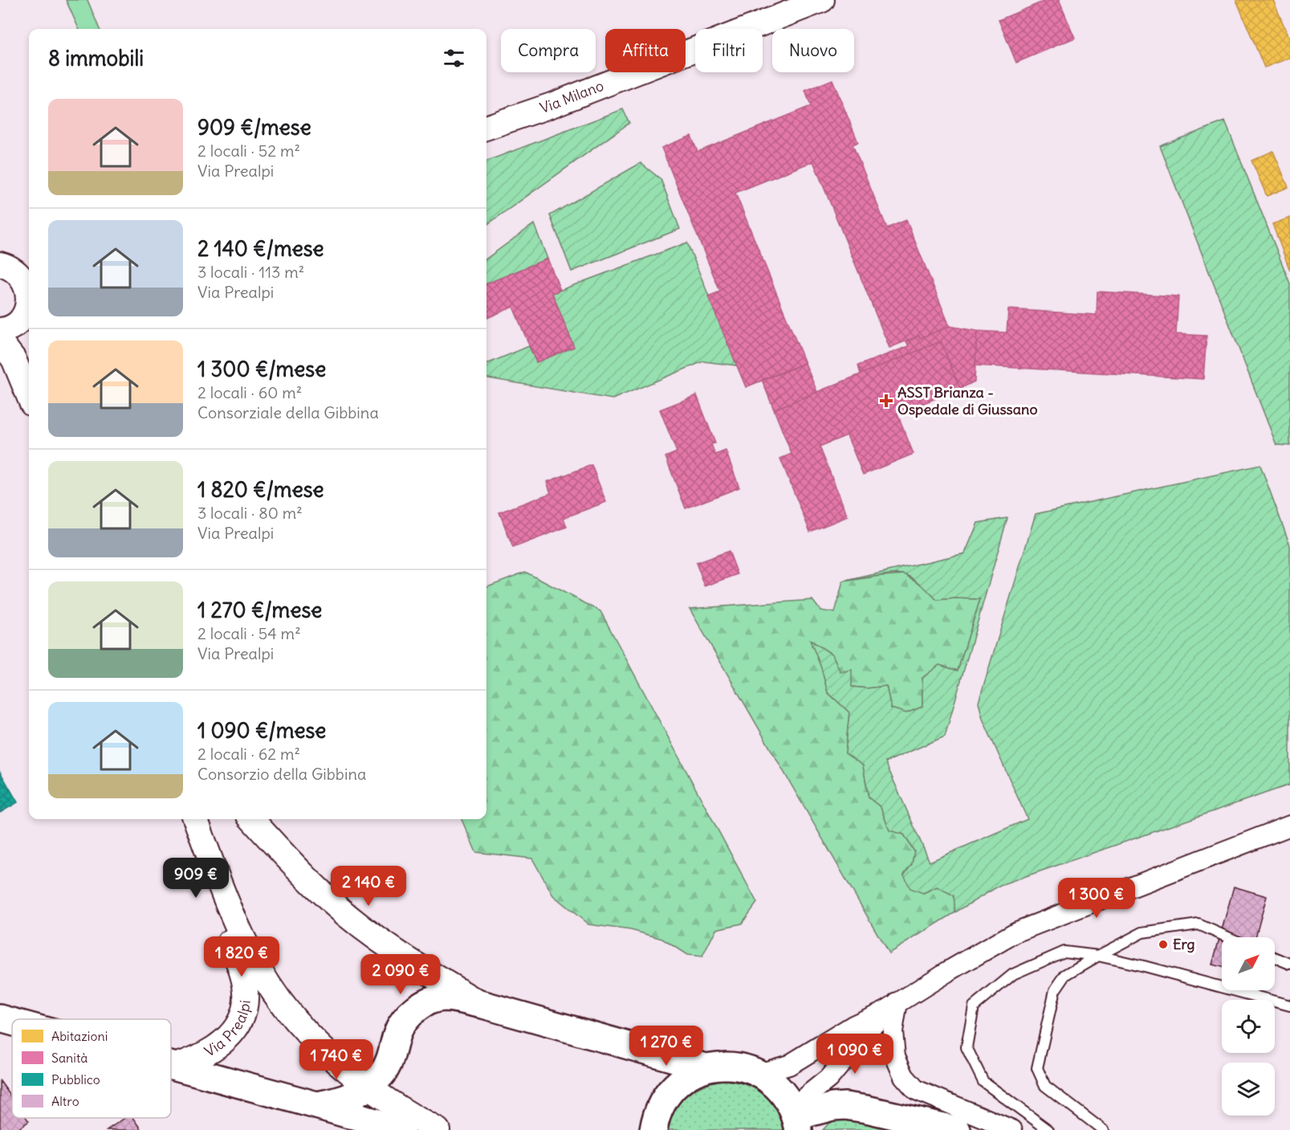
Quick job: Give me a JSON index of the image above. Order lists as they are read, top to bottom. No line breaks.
{"streets":{"main road":["Via Prealpi"],"street":["Via Milano"]},"places":{"health":["ASST Brianza - Ospedale di Giussano"],"other":["Erg"]},"legend":["Abitazioni","Sanità","Pubblico","Altro"],"north":"top right","page":{"chip":["Compra","Affitta","Filtri","Nuovo"],"heading":"8 immobili","list":[{"name":"909 €/mese","note":"2 locali · 52 m² · Via Prealpi"},{"name":"2 140 €/mese","note":"3 locali · 113 m² · Via Prealpi"},{"name":"1 300 €/mese","note":"2 locali · 60 m² · Consorziale della Gibbina"},{"name":"1 820 €/mese","note":"3 locali · 80 m² · Via Prealpi"},{"name":"1 270 €/mese","note":"2 locali · 54 m² · Via Prealpi"},{"name":"1 090 €/mese","note":"2 locali · 62 m² · Consorzio della Gibbina"}],"price":["909 €","2 140 €","1 300 €","1 820 €","2 090 €","1 270 €","1 090 €","1 740 €"]}}
